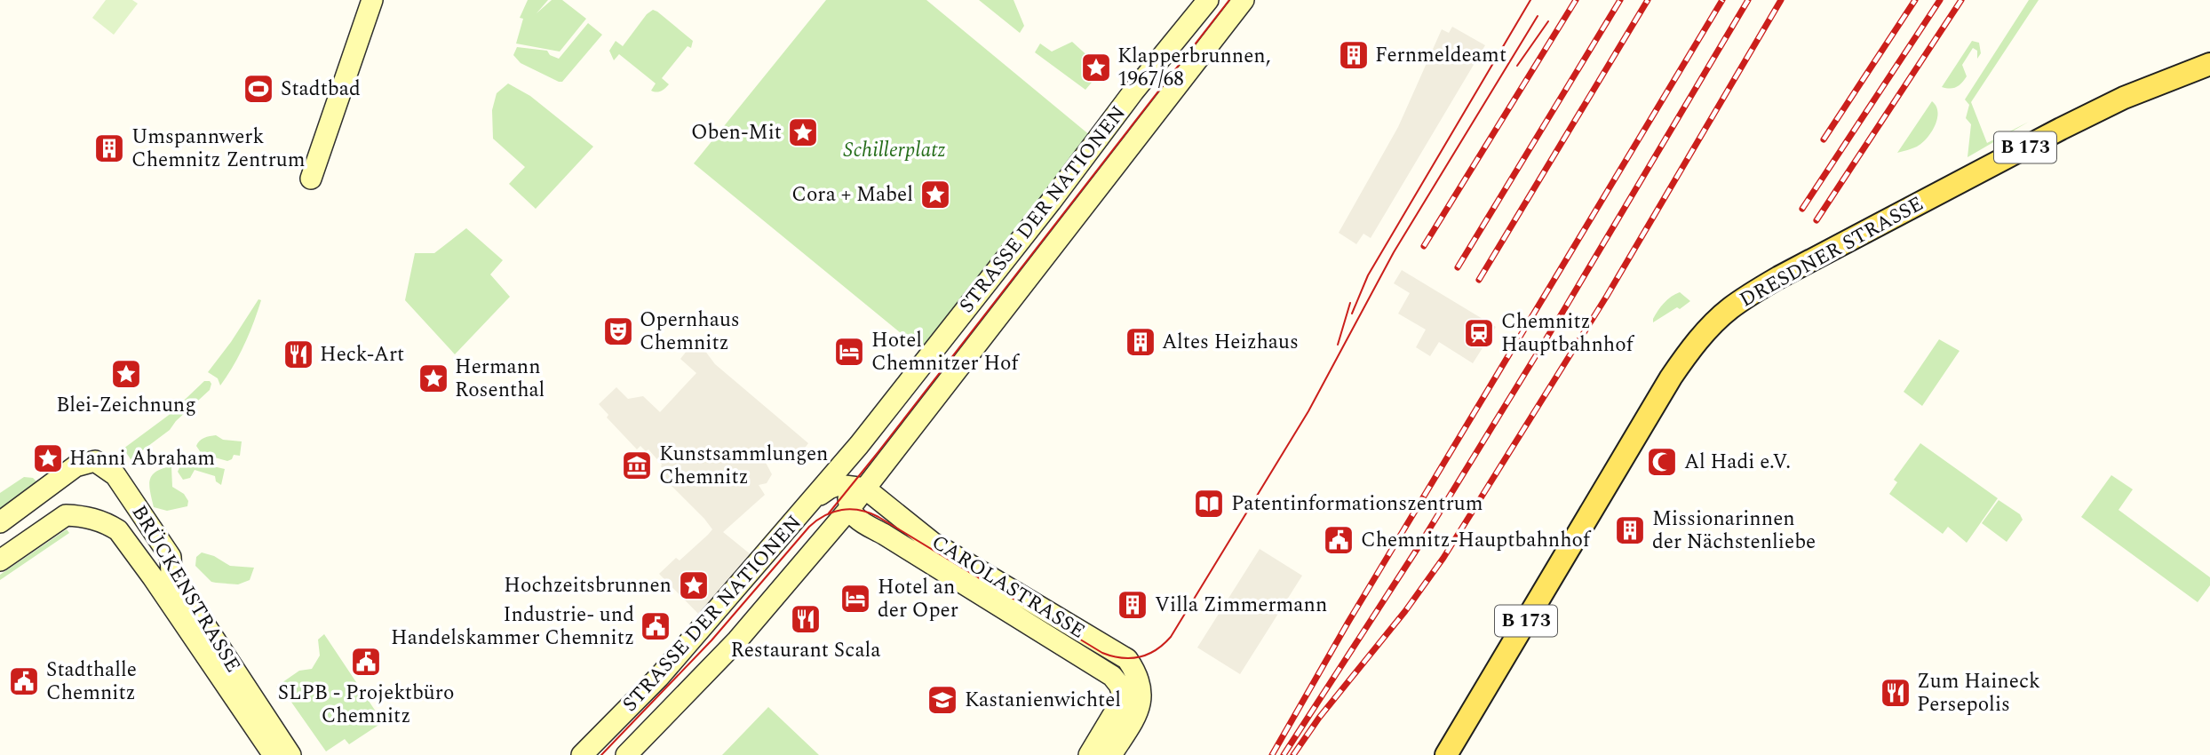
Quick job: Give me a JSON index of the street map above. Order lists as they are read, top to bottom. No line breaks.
{"streets":{"main road":["B 173","STRASSE DER NATIONEN","DRESDNER STRASSE","CAROLASTRASSE","BRÜCKENSTRASSE"]},"crossings":[["STRASSE DER NATIONEN","CAROLASTRASSE"]],"parks":["Schillerplatz"],"places":{"building":["Fernmeldeamt","Umspannwerk Chemnitz Zentrum","Altes Heizhaus","Missionarinnen der Nächstenliebe","Villa Zimmermann"],"place":["Klapperbrunnen, 1967/68","Oben-Mit","Cora + Mabel","Blei-Zeichnung","Hermann Rosenthal","Hanni Abraham","Hochzeitsbrunnen"],"sports":["Stadtbad"],"theatre":["Opernhaus Chemnitz"],"station":["Chemnitz Hauptbahnhof"],"hotel":["Hotel Chemnitzer Hof","Hotel an der Oper"],"restaurant":["Heck-Art","Restaurant Scala","Zum Haineck Persepolis"],"mosque":["Al Hadi e.V."],"museum":["Kunstsammlungen Chemnitz"],"library":["Patentinformationszentrum"],"public building":["Chemnitz-Hauptbahnhof","Industrie- und Handelskammer Chemnitz","SLPB - Projektbüro Chemnitz","Stadthalle Chemnitz"],"school or university":["Kastanienwichtel"]}}
